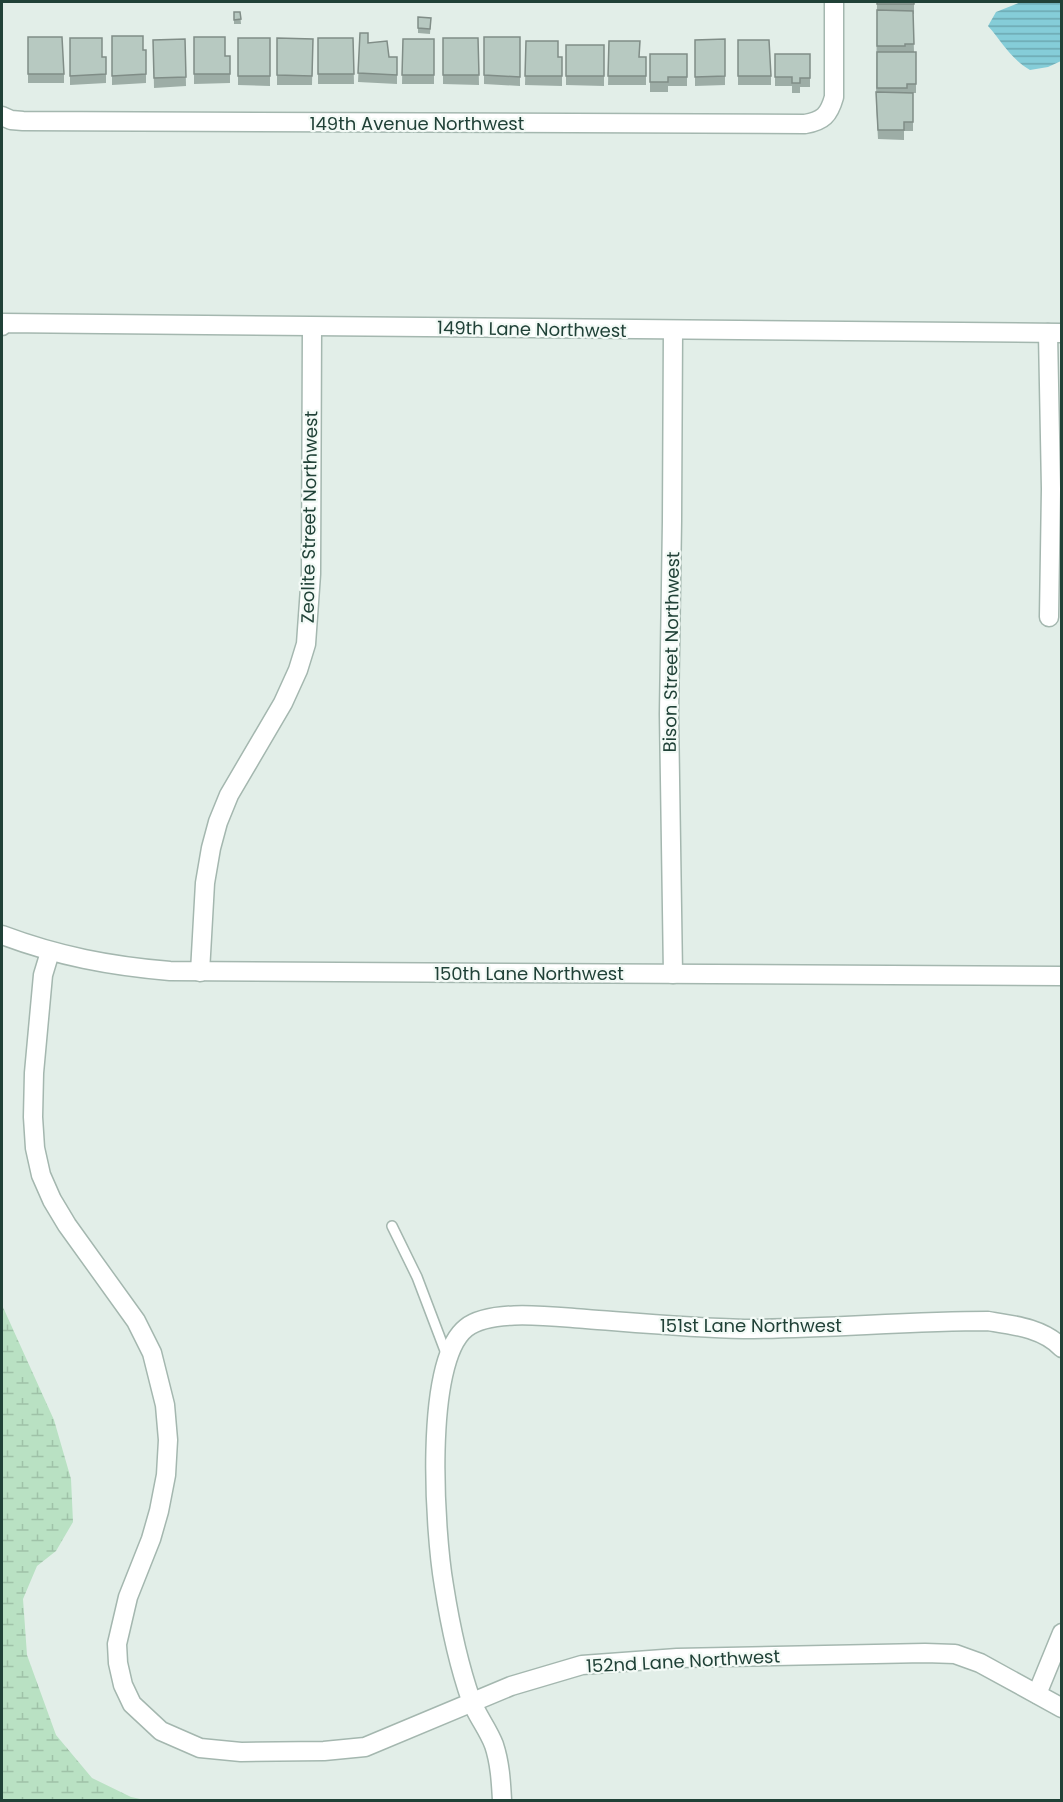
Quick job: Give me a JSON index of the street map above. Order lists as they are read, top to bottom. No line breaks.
{"streets":{"street":["149th Avenue Northwest","149th Lane Northwest","Zeolite Street Northwest","Bison Street Northwest","150th Lane Northwest","151st Lane Northwest","152nd Lane Northwest"]},"crossings":[["149th Lane Northwest","Zeolite Street Northwest"],["149th Lane Northwest","Bison Street Northwest"],["Zeolite Street Northwest","150th Lane Northwest"],["Bison Street Northwest","150th Lane Northwest"],["150th Lane Northwest","152nd Lane Northwest"],["151st Lane Northwest","152nd Lane Northwest"]]}
